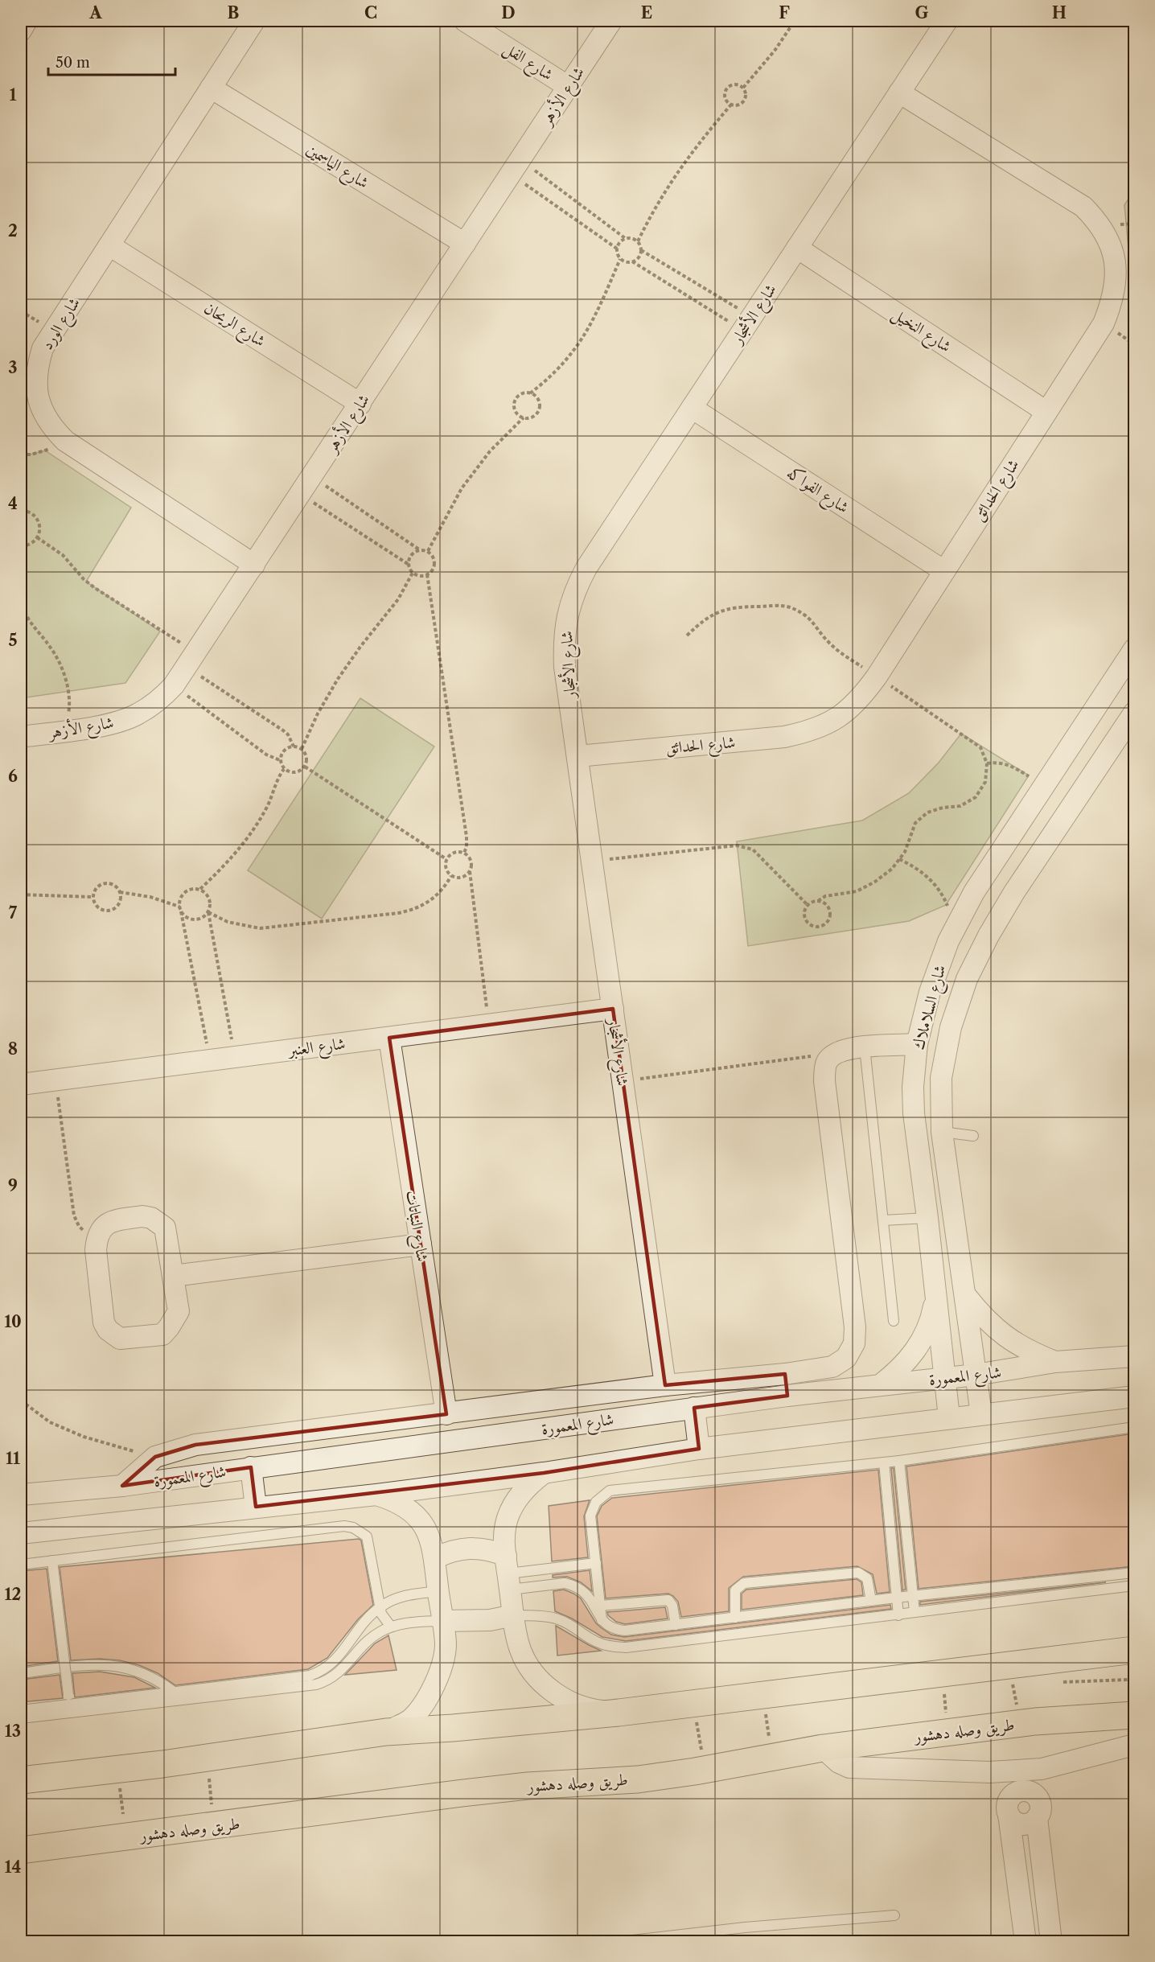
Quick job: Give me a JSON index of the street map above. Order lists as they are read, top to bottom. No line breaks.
{"streets":{"main road":["طريق وصله دهشور"],"street":["شارع الفل","شارع الأزهر","شارع الياسمين","شارع الأشجار","شارع الورد","شارع الريحان","شارع النخيل","شارع الفواكه","شارع الحدائق","شارع السلاملاك","شارع العنبر","شارع النباتات","شارع المعمورة"]},"crossings":[["شارع الفل","شارع الأزهر"],["شارع الأزهر","شارع الياسمين"],["شارع الأزهر","شارع الورد"],["شارع الأزهر","شارع الريحان"],["شارع الياسمين","شارع الورد"],["شارع الأشجار","شارع النخيل"],["شارع الأشجار","شارع الفواكه"],["شارع الأشجار","شارع الحدائق"],["شارع الأشجار","شارع العنبر"],["شارع الورد","شارع الريحان"],["شارع النخيل","شارع الحدائق"],["شارع الفواكه","شارع الحدائق"],["شارع السلاملاك","شارع المعمورة"],["شارع العنبر","شارع النباتات"]],"scale_bar":"50 m","grid":{"columns":["A","B","C","D","E","F","G","H"],"rows":["1","2","3","4","5","6","7","8","9","10","11","12","13","14"]}}
